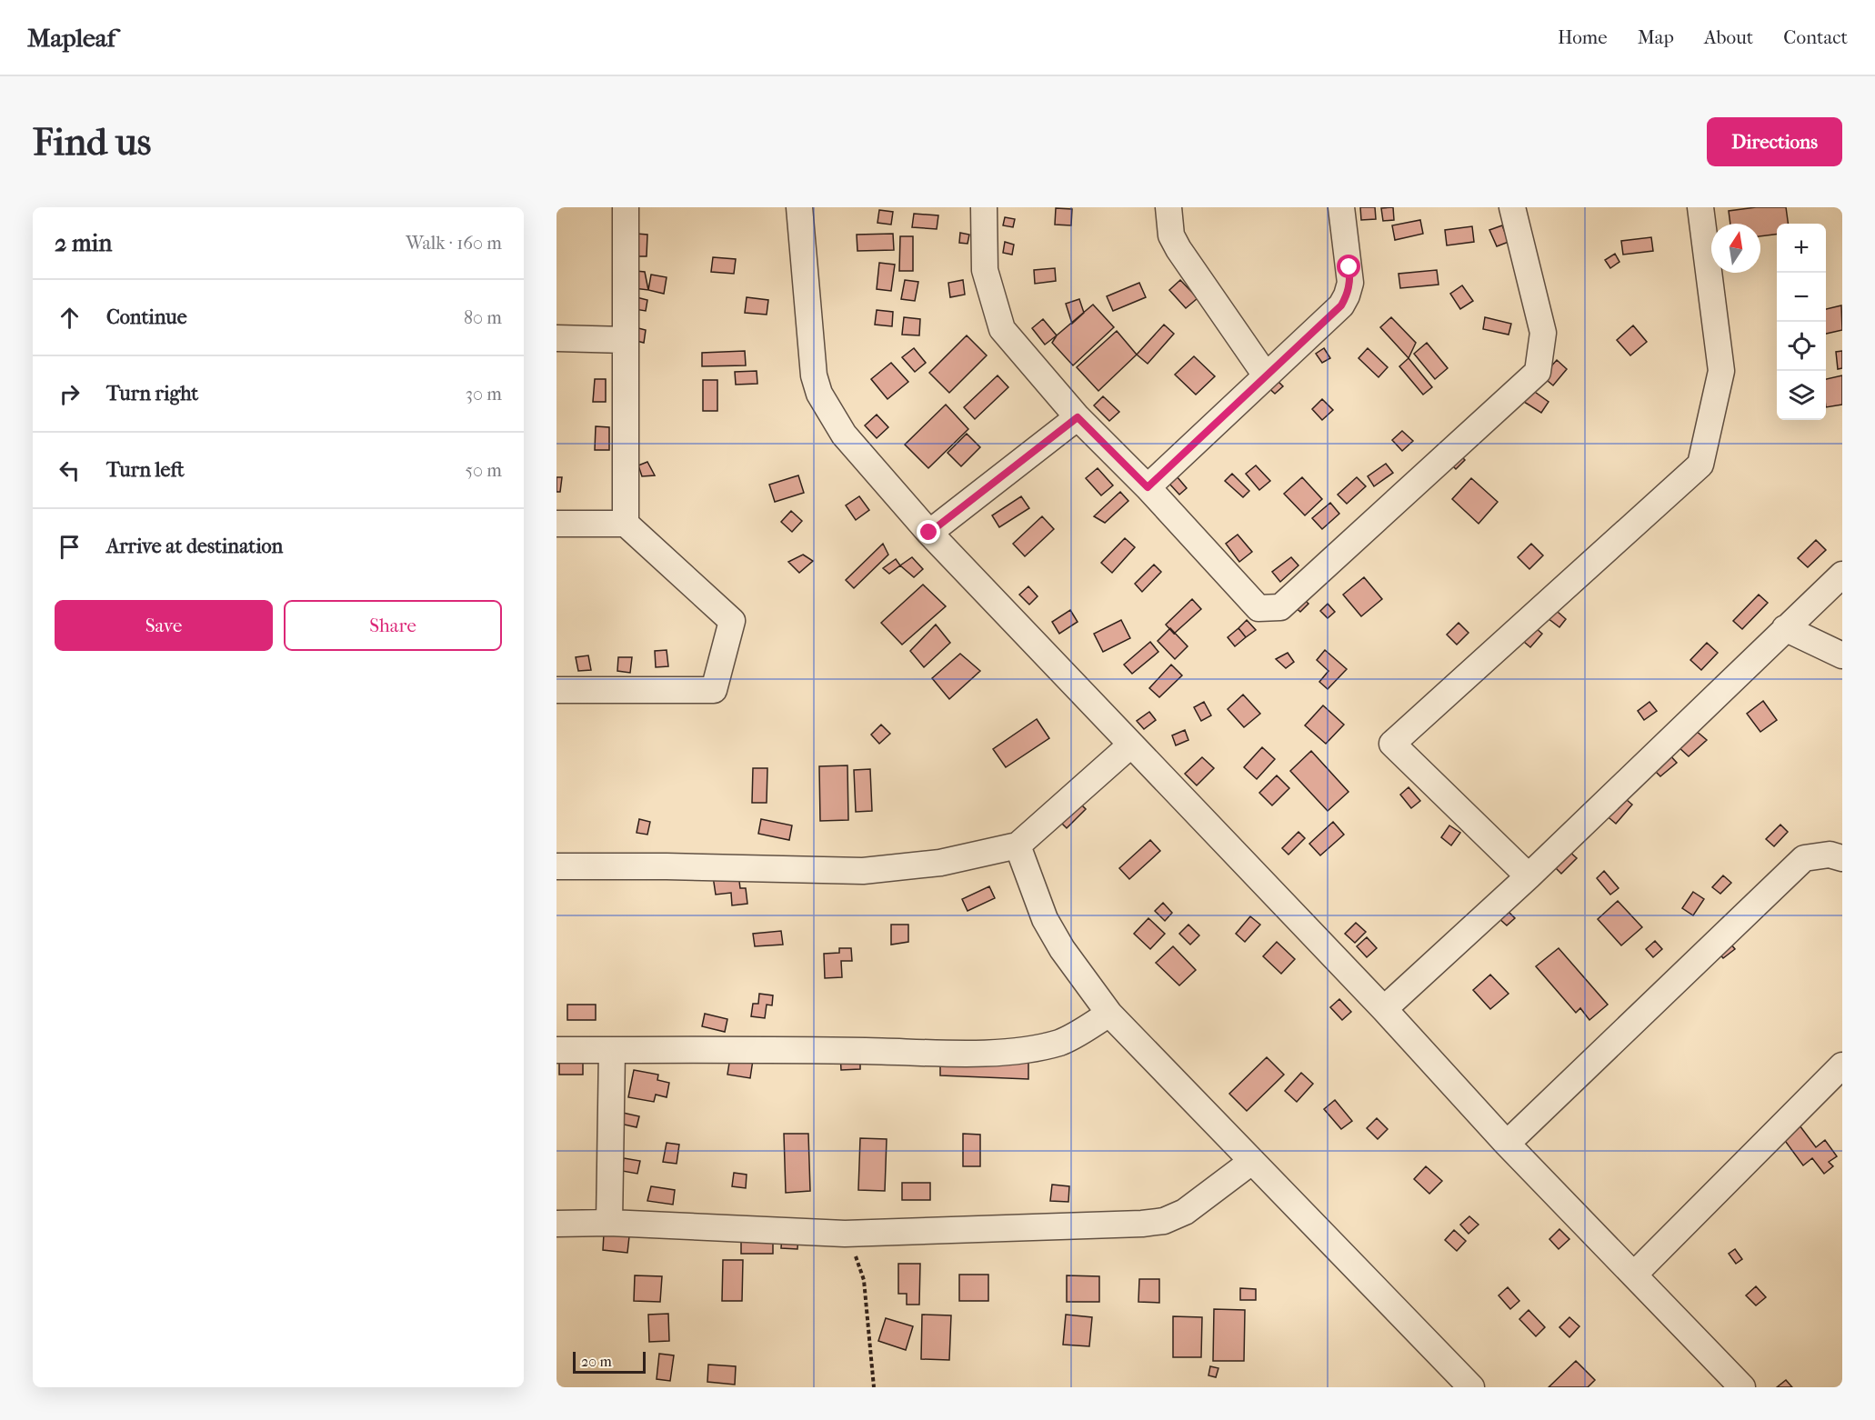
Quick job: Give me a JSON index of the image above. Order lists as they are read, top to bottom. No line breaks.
{"scale_bar":"20 m","north":"top","page":{"header":"Mapleaf","nav":["Home","Map","About","Contact"],"buttons":["Directions",["Save","Share"]],"title":"Find us","heading":["2 min","Walk · 160 m"],"map_buttons":["+","−"],"list":[["Continue","80 m"],["Turn right","30 m"],["Turn left","50 m"],"Arrive at destination"],"scale":"20 m"}}
